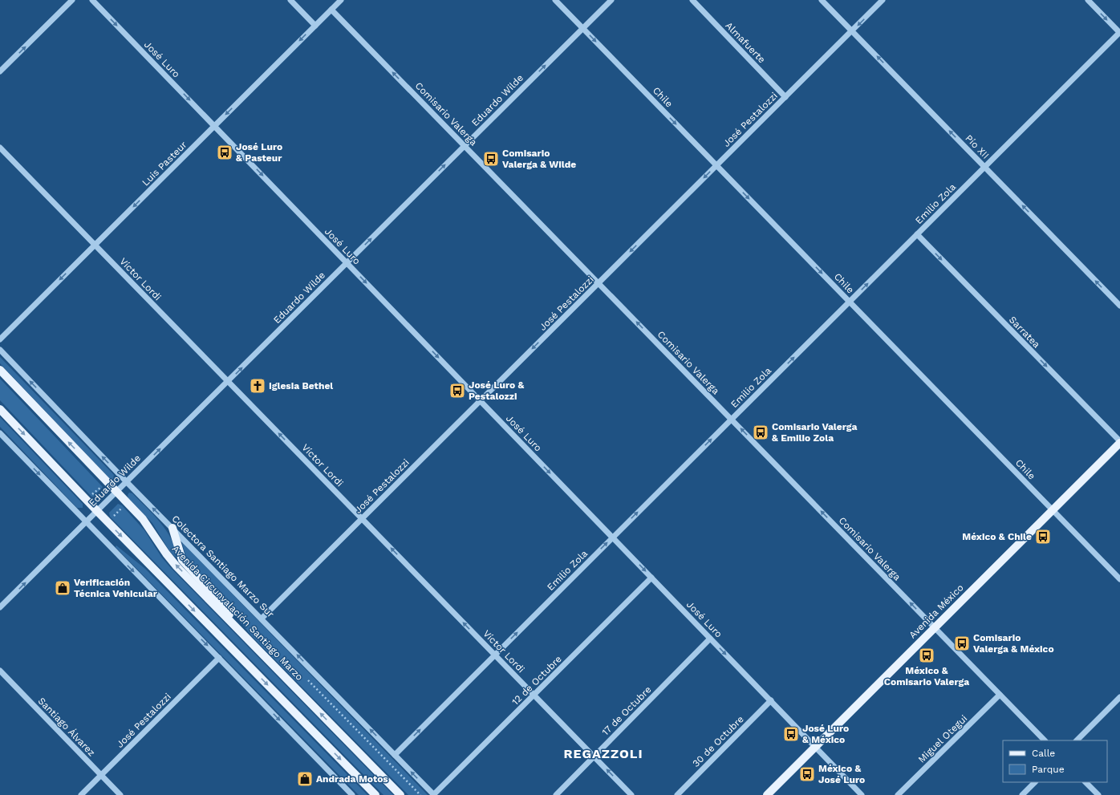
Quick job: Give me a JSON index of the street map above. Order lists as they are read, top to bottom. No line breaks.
{"streets":{"main road":["Avenida México","Avenida Circunvalación Santiago Marzo"],"street":["Almafuerte","José Luro","Chile","Eduardo Wilde","Comisario Valerga","José Pestalozzi","Pío XII","Luis Pasteur","Emilio Zola","Víctor Lordi","Sarratea","Colectora Santiago Marzo Sur","12 de Octubre","17 de Octubre","Santiago Álvarez","Miguel Otegui","30 de Octubre"]},"crossings":[["Almafuerte","José Pestalozzi"],["José Luro","Eduardo Wilde"],["José Luro","José Pestalozzi"],["José Luro","Luis Pasteur"],["José Luro","Emilio Zola"],["José Luro","Avenida México"],["José Luro","12 de Octubre"],["José Luro","17 de Octubre"],["José Luro","30 de Octubre"],["Chile","Eduardo Wilde"],["Chile","José Pestalozzi"],["Chile","Emilio Zola"],["Chile","Avenida México"],["Eduardo Wilde","Comisario Valerga"],["Eduardo Wilde","Víctor Lordi"],["Eduardo Wilde","Colectora Santiago Marzo Sur"],["Eduardo Wilde","Avenida Circunvalación Santiago Marzo"],["Comisario Valerga","José Pestalozzi"],["Comisario Valerga","Luis Pasteur"],["Comisario Valerga","Emilio Zola"],["Comisario Valerga","Avenida México"],["Comisario Valerga","Miguel Otegui"],["José Pestalozzi","Pío XII"],["José Pestalozzi","Víctor Lordi"],["José Pestalozzi","Colectora Santiago Marzo Sur"],["José Pestalozzi","Santiago Álvarez"],["Pío XII","Emilio Zola"],["Luis Pasteur","Víctor Lordi"],["Emilio Zola","Víctor Lordi"],["Emilio Zola","Sarratea"],["Emilio Zola","Colectora Santiago Marzo Sur"],["Víctor Lordi","12 de Octubre"],["Víctor Lordi","17 de Octubre"],["Sarratea","Avenida México"],["Colectora Santiago Marzo Sur","12 de Octubre"]],"one_way":["José Luro","Chile","Eduardo Wilde","Comisario Valerga","José Pestalozzi","Pío XII","Luis Pasteur","Emilio Zola","Víctor Lordi","Sarratea","Colectora Santiago Marzo Sur"],"districts":["REGAZZOLI"],"places":{"bus stop":["José Luro & Pasteur","Comisario Valerga & Wilde","José Luro & Pestalozzi","Comisario Valerga & Emilio Zola","México & Chile","Comisario Valerga & México","México & Comisario Valerga","José Luro & México","México & José Luro"],"church":["Iglesia Bethel"],"shop":["Verificación Técnica Vehicular","Andrada Motos"]},"legend":["Calle","Parque"]}
